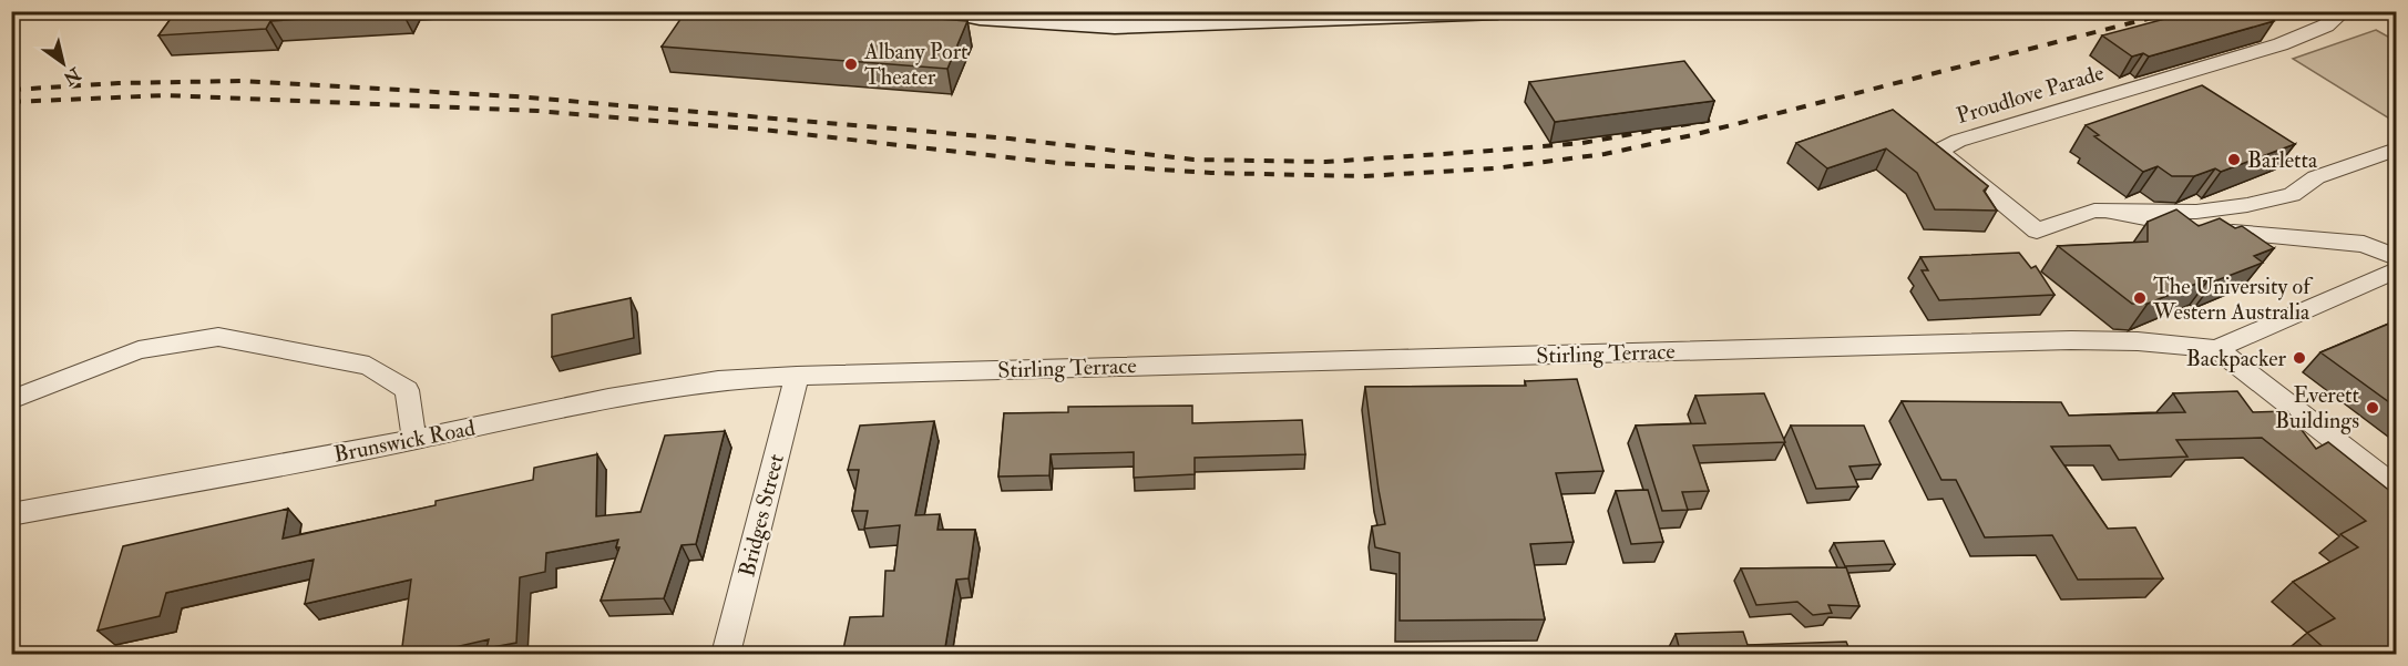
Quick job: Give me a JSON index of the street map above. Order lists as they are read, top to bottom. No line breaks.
{"streets":{"street":["Proudlove Parade","Stirling Terrace","Brunswick Road","Bridges Street"]},"crossings":[["Stirling Terrace","Brunswick Road"],["Stirling Terrace","Bridges Street"],["Brunswick Road","Bridges Street"]],"places":["Albany Port Theater","Barletta","The University of Western Australia","Backpacker","Everett Buildings"],"north":"bottom right"}
